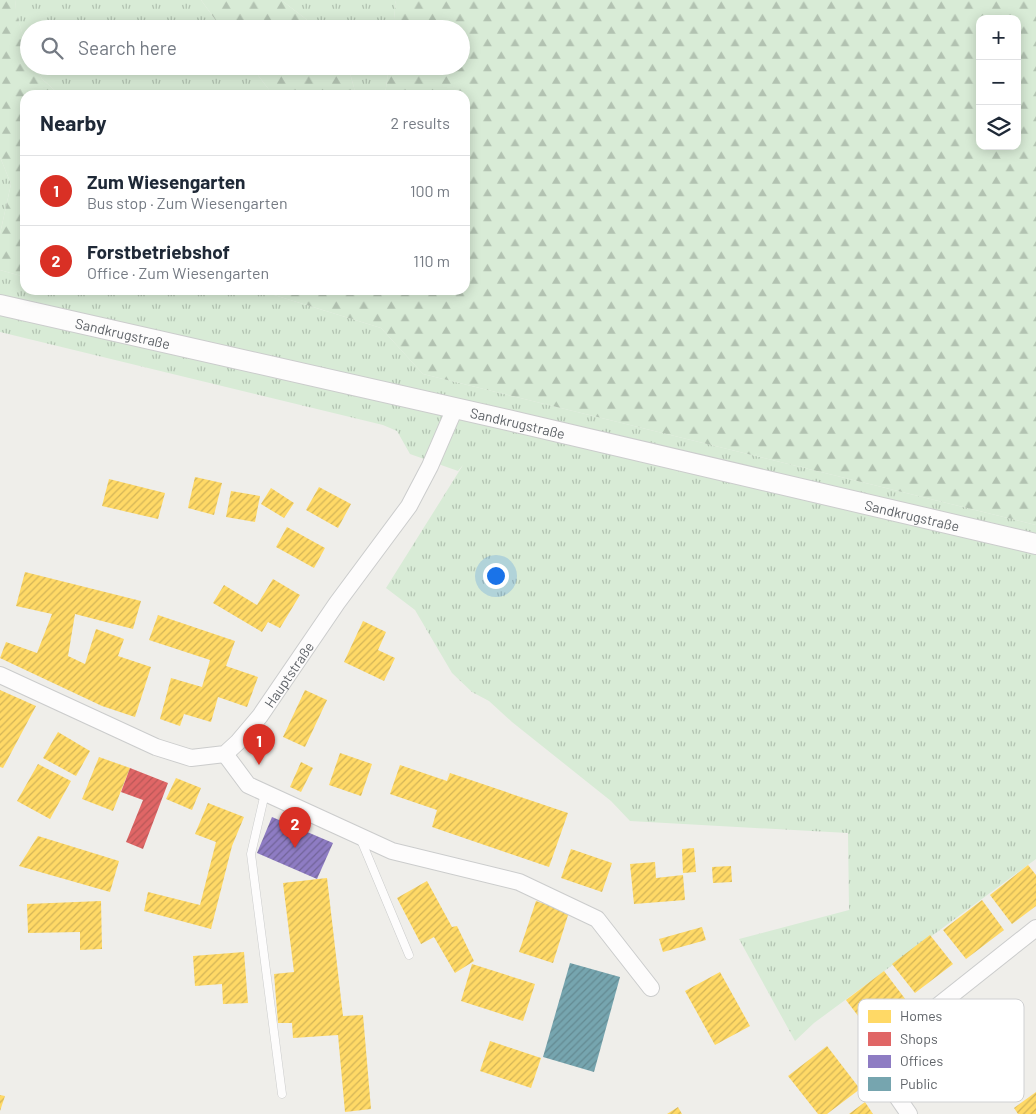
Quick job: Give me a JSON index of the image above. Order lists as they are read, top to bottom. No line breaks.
{"streets":{"street":["Sandkrugstraße","Hauptstraße"]},"crossings":[["Sandkrugstraße","Hauptstraße"]],"legend":["Homes","Shops","Offices","Public"],"page":{"map_buttons":["+","−"],"search":"Search here","heading":["Nearby","2 results"],"list":[{"mark":"1","name":"Zum Wiesengarten","note":"Bus stop · Zum Wiesengarten","value":"100 m"},{"mark":"2","name":"Forstbetriebshof","note":"Office · Zum Wiesengarten","value":"110 m"}],"pins":["1","2"]}}
